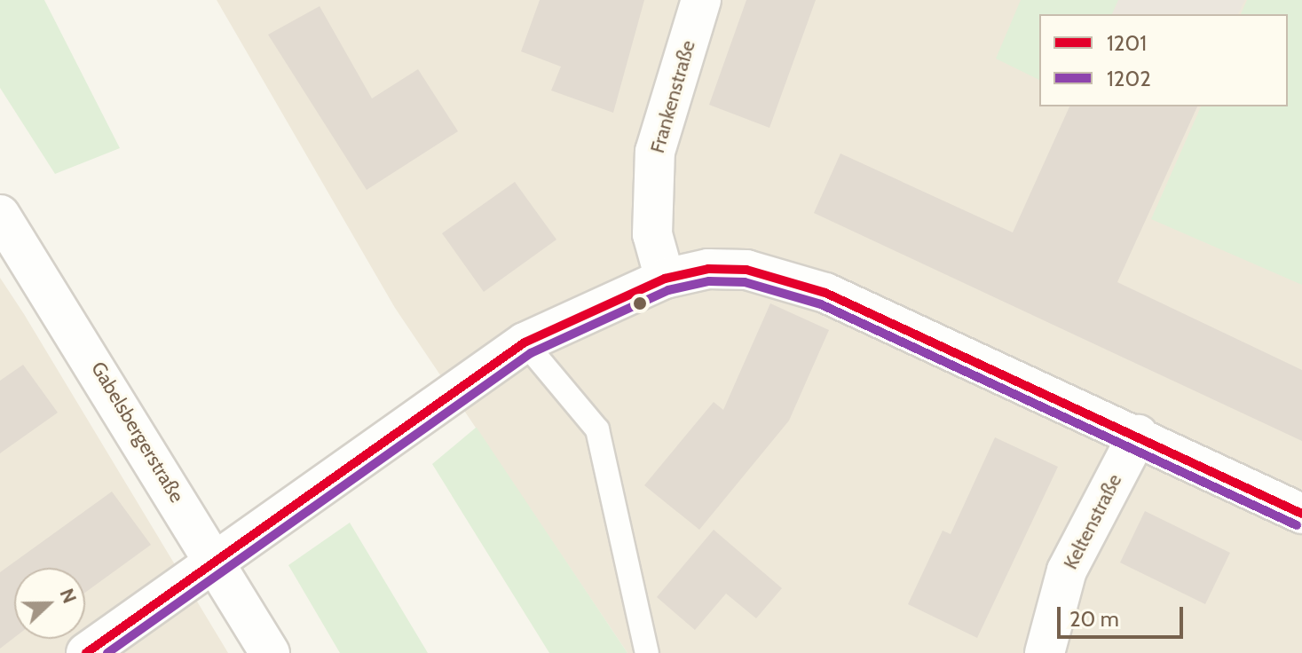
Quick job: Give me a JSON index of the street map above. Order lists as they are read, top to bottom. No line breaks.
{"streets":{"street":["Frankenstraße","Gabelsbergerstraße","Keltenstraße"]},"lines":["transit line 1201","transit line 1202"],"legend":["1201","1202"],"scale_bar":"20 m","north":"right"}
